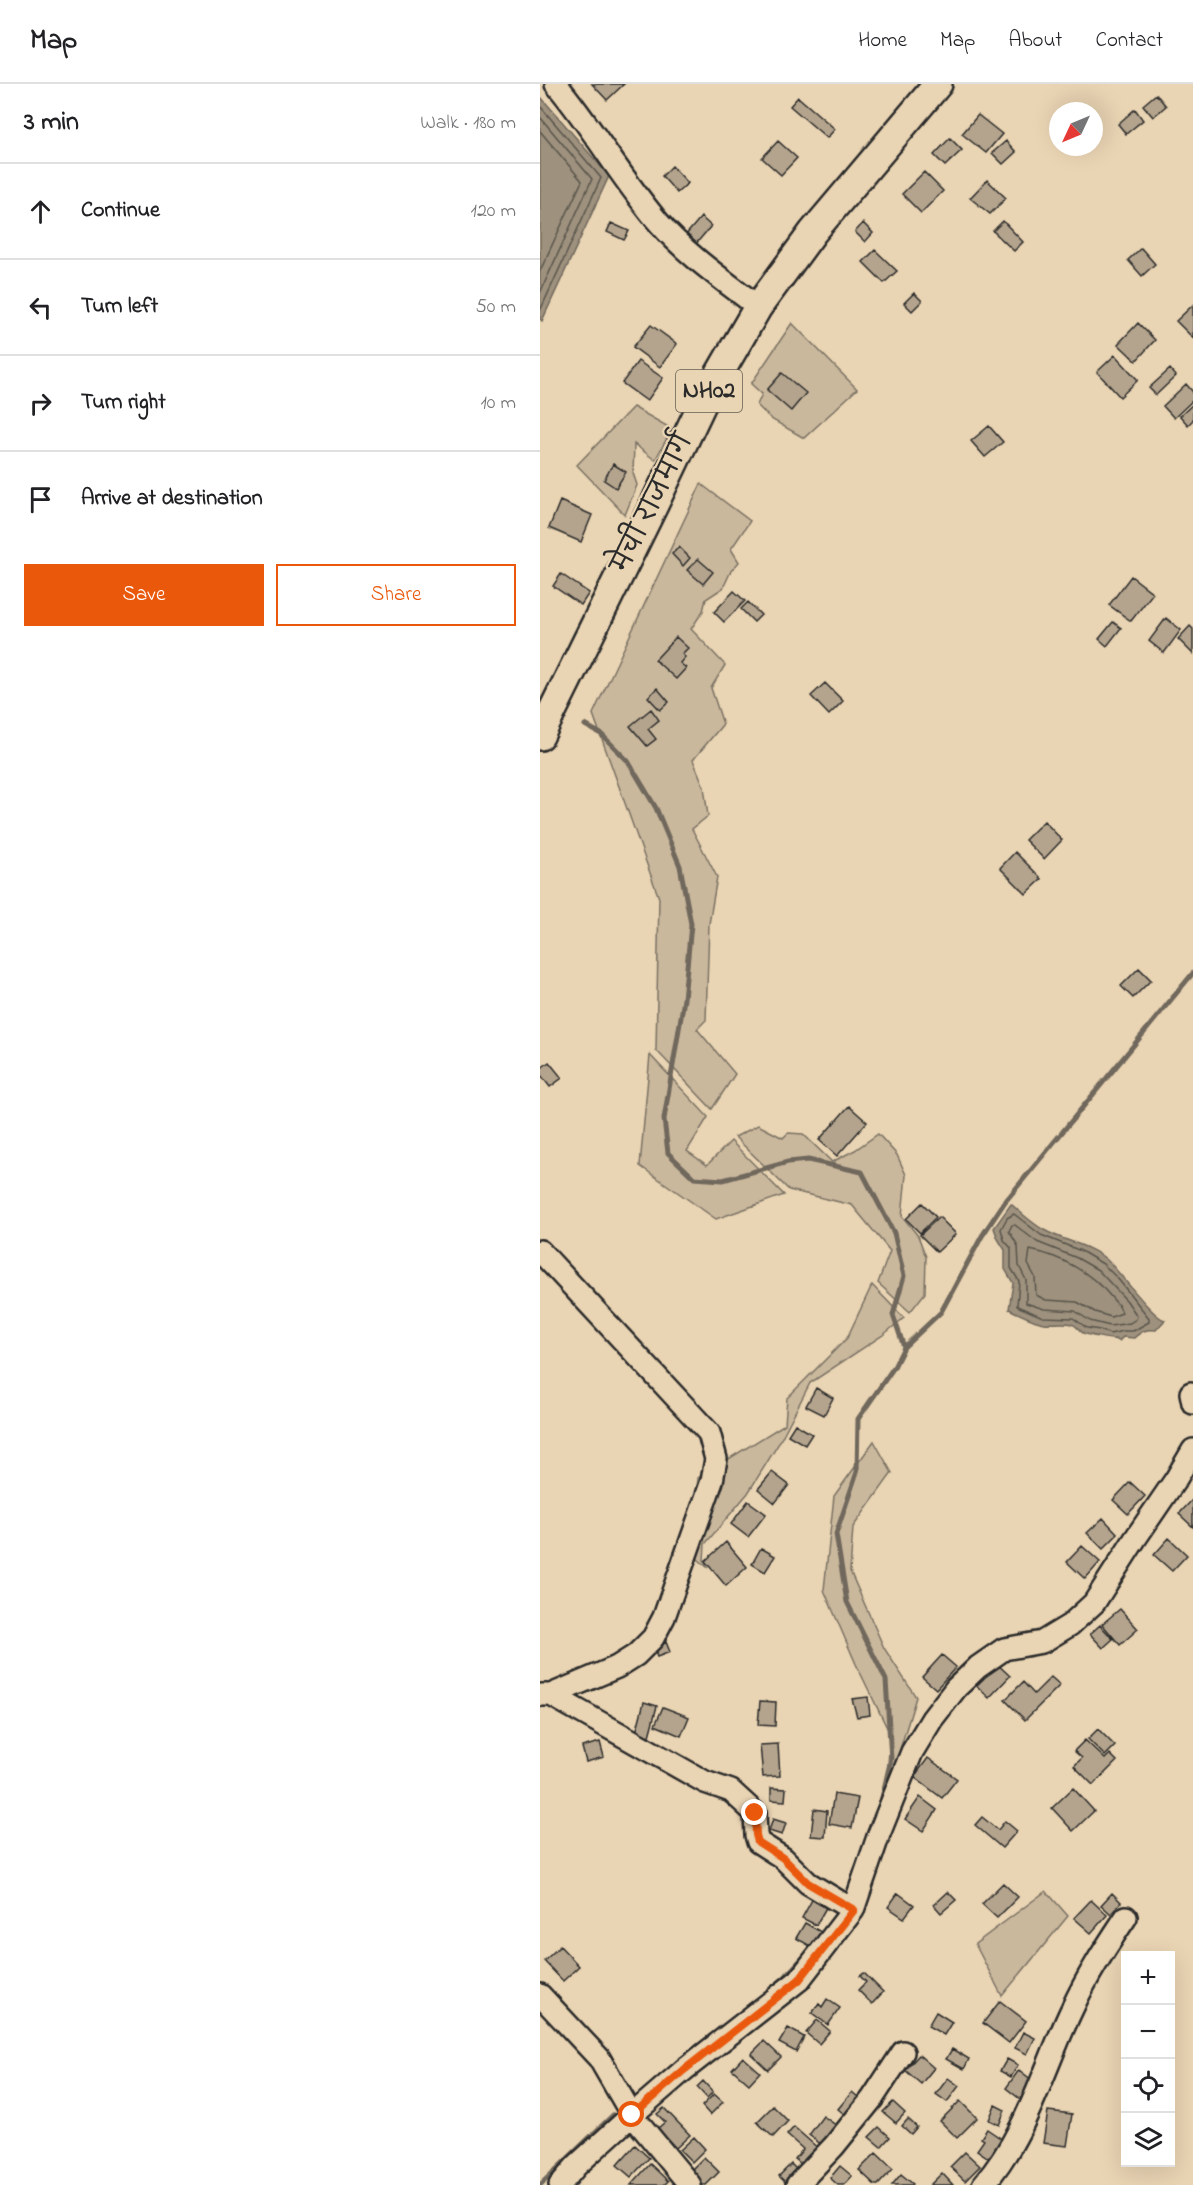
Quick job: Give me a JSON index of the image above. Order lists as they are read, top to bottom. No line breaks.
{"streets":{"main road":["NH02","मेची राजमार्ग"]},"north":"bottom left","page":{"header":"Map","nav":["Home","Map","About","Contact"],"heading":["3 min","Walk · 180 m"],"list":[["Continue","120 m"],["Turn left","50 m"],["Turn right","10 m"],"Arrive at destination"],"buttons":["Save","Share"],"map_buttons":["+","−"]}}
